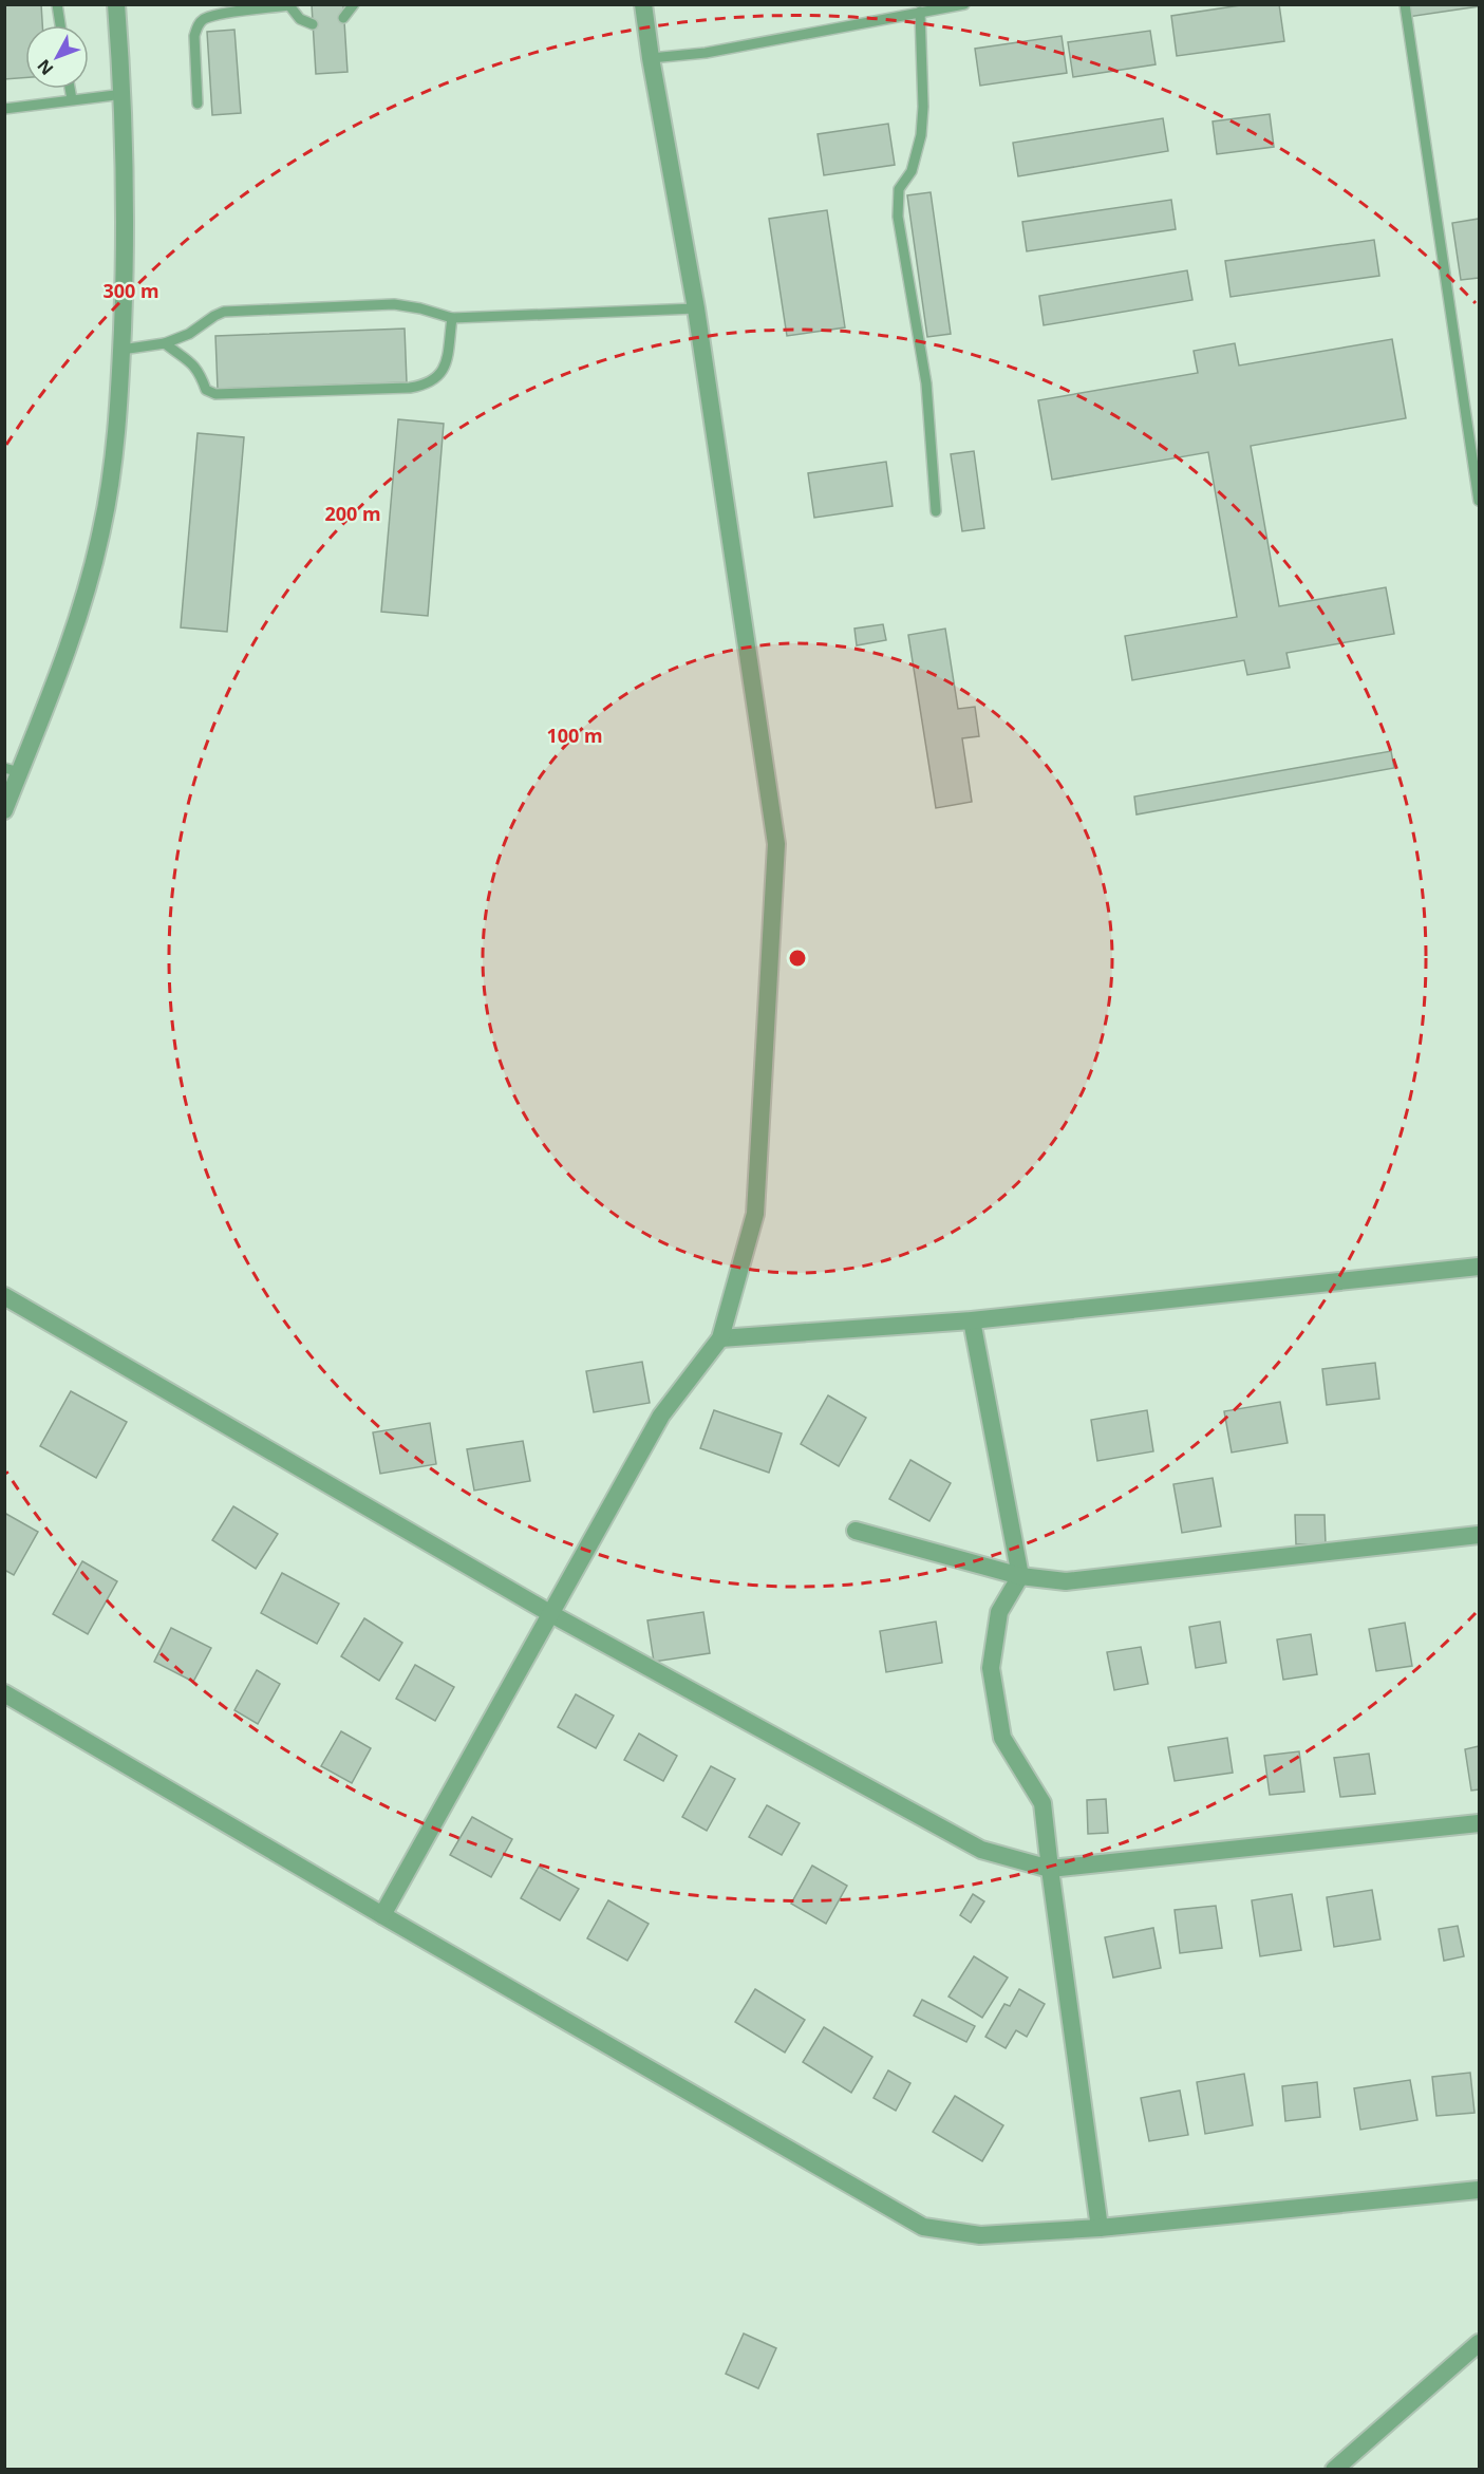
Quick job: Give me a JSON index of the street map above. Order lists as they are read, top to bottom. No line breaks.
{"north":"bottom left","rings":["300 m","200 m","100 m"]}
